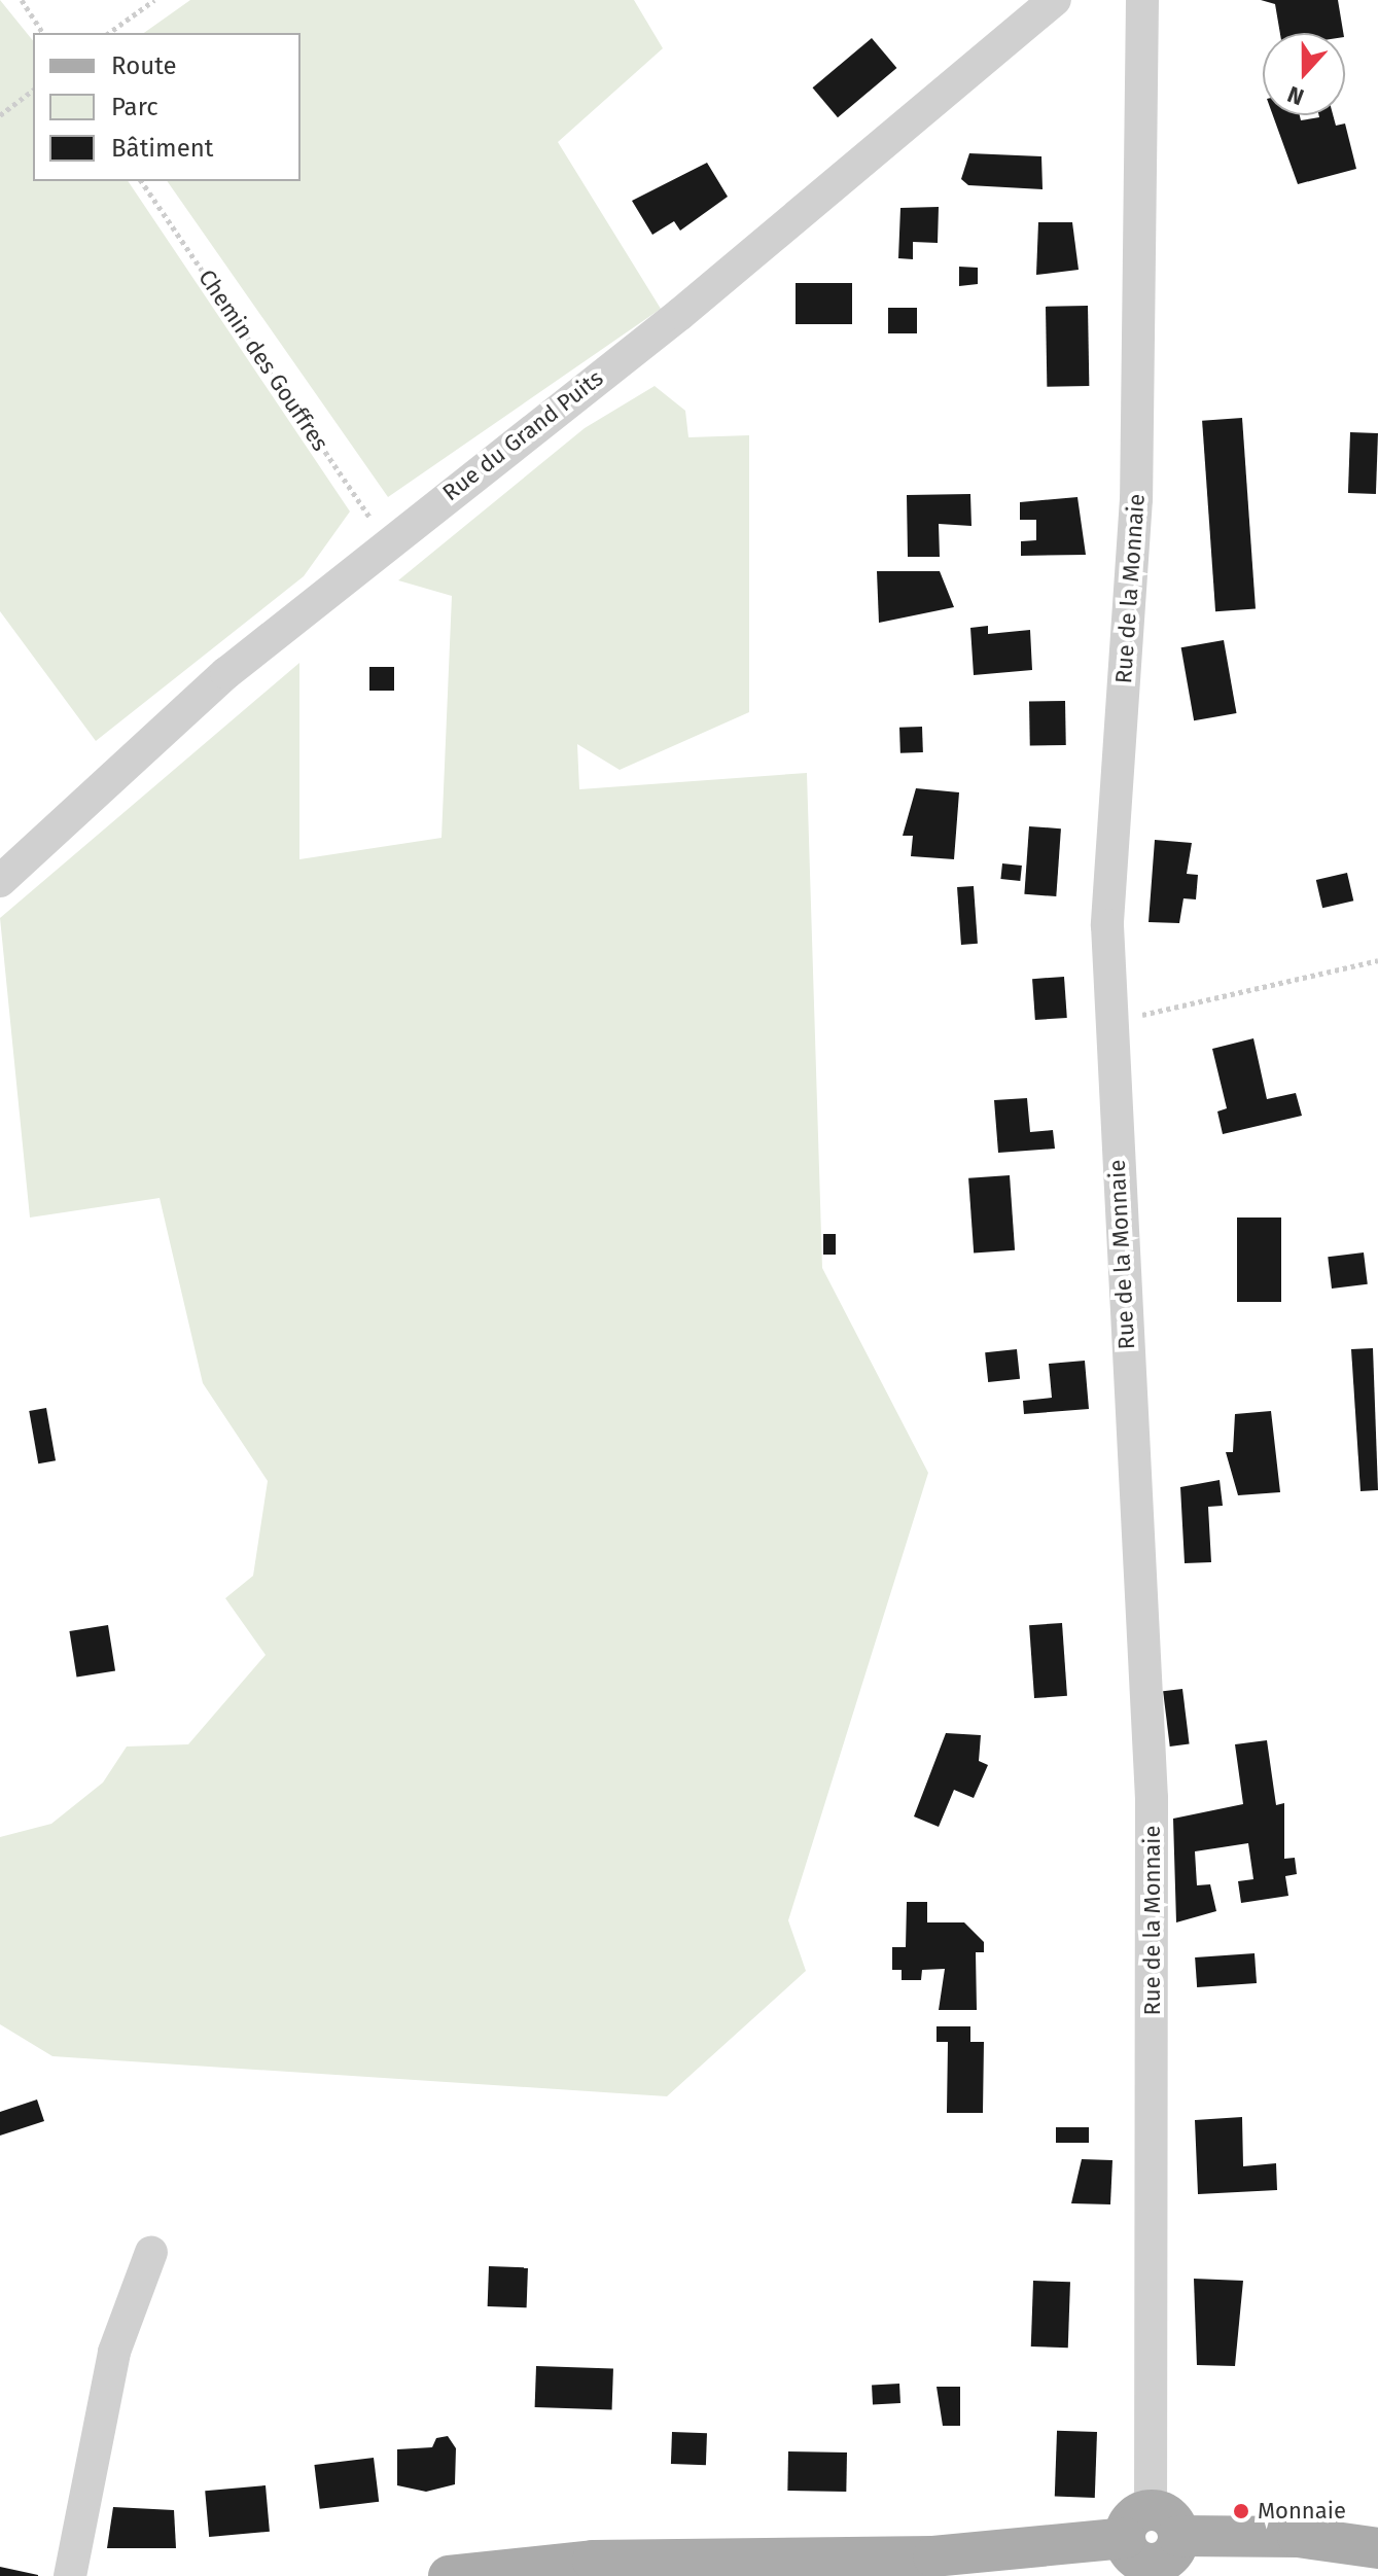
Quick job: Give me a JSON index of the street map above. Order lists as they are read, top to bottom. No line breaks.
{"streets":{"street":["Rue du Grand Puits","Rue de la Monnaie"],"path":["Chemin des Gouffres"]},"crossings":[["Chemin des Gouffres","Rue du Grand Puits"]],"places":["Monnaie"],"legend":["Route","Parc","Bâtiment"],"north":"bottom"}
